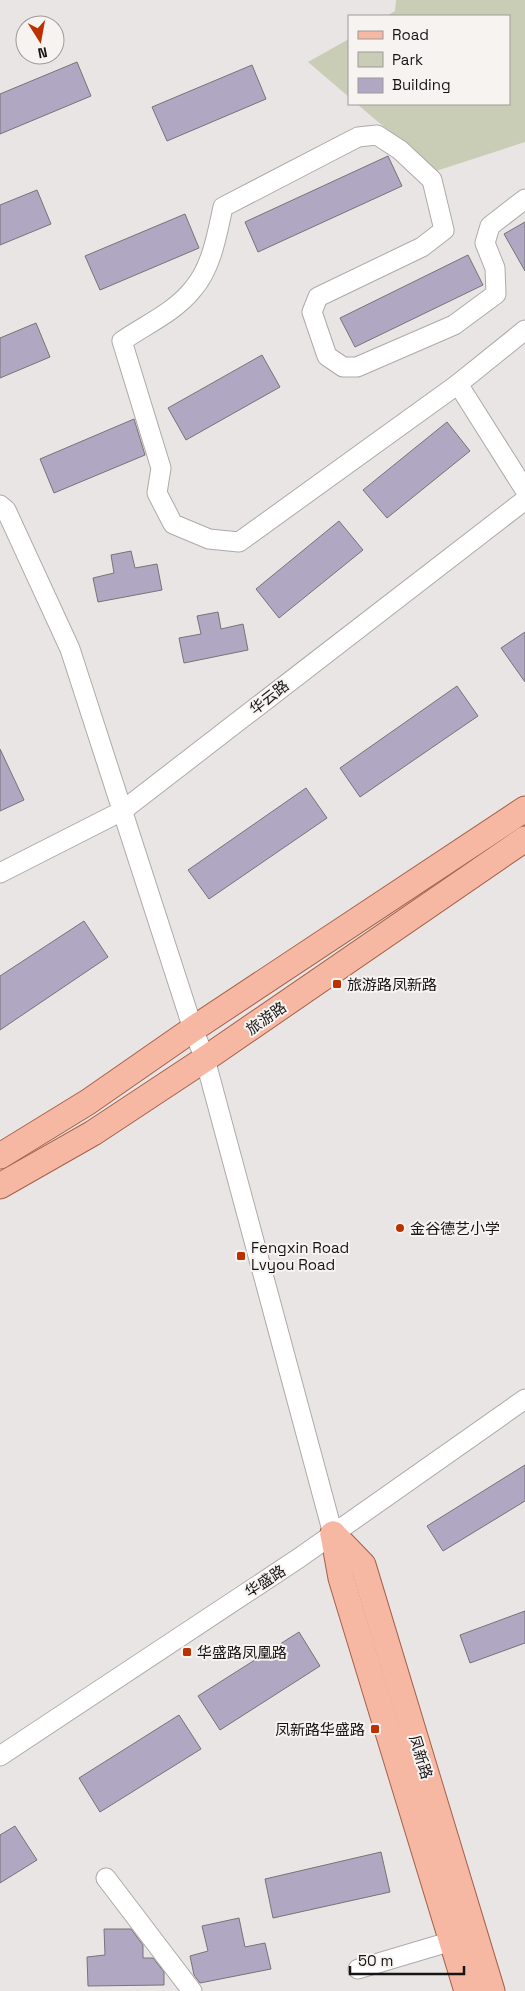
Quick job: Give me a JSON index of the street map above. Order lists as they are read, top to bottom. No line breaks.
{"streets":{"main road":["旅游路","凤新路"],"street":["华云路","华盛路"]},"crossings":[["华盛路","凤新路"]],"places":{"transit":["旅游路凤新路","Fengxin Road Lvyou Road","华盛路凤凰路","凤新路华盛路"],"other":["金谷德艺小学"]},"legend":["Road","Park","Building"],"scale_bar":"50 m","north":"bottom"}
